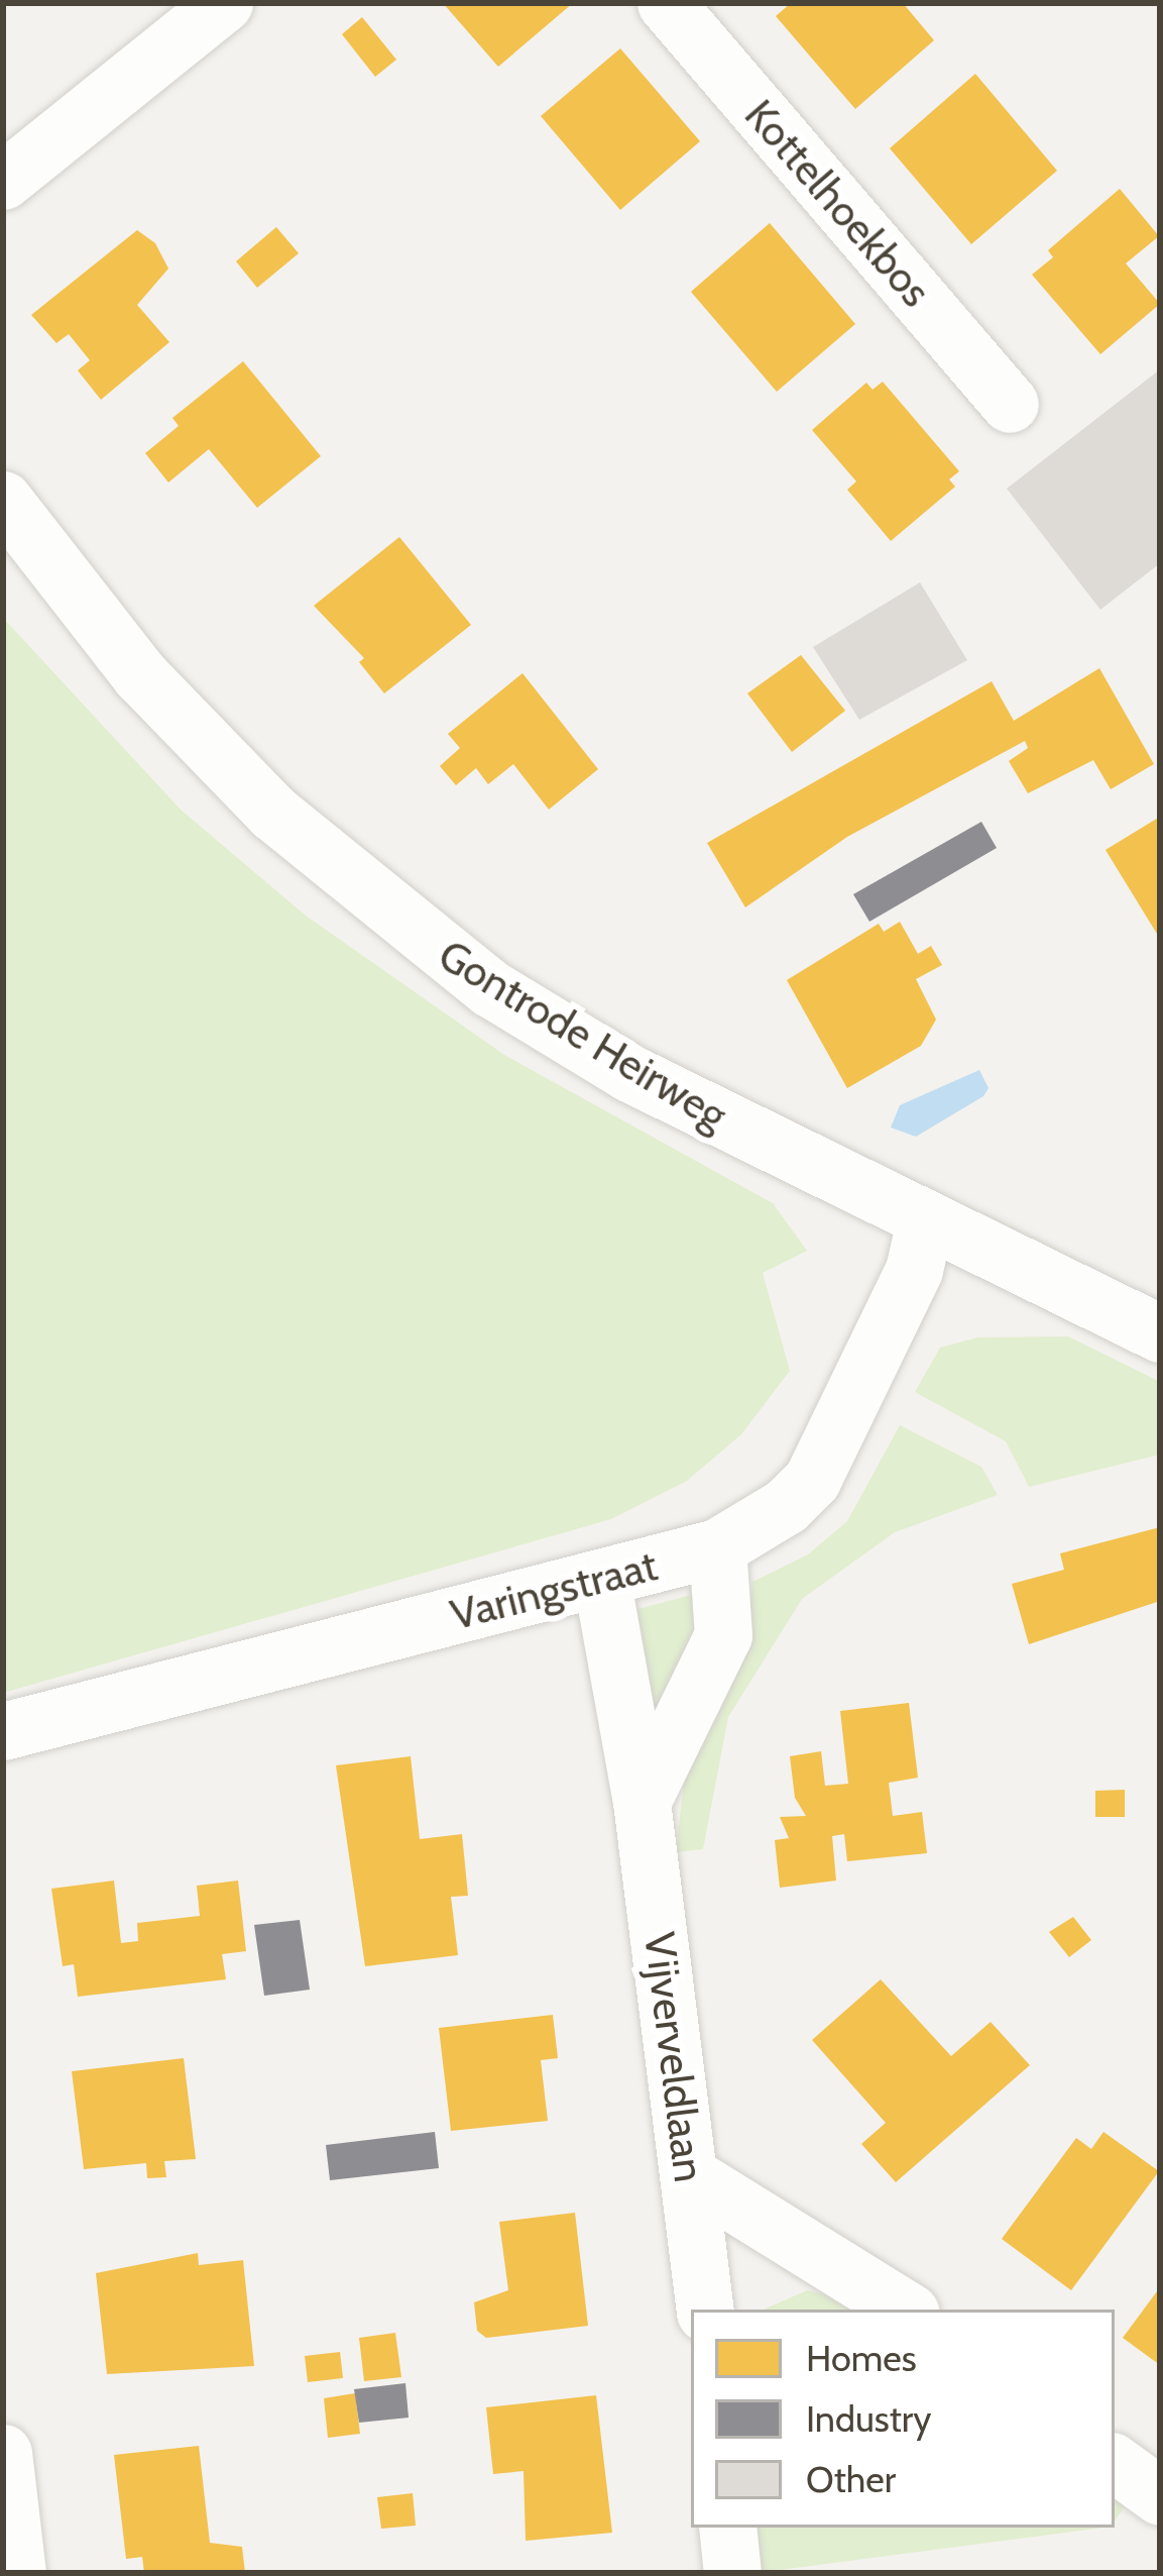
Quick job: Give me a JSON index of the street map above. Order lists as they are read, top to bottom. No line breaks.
{"streets":{"street":["Kottelhoekbos","Gontrode Heirweg","Varingstraat","Vijverveldlaan"]},"crossings":[["Gontrode Heirweg","Varingstraat"],["Varingstraat","Vijverveldlaan"]],"legend":["Homes","Industry","Other"]}
